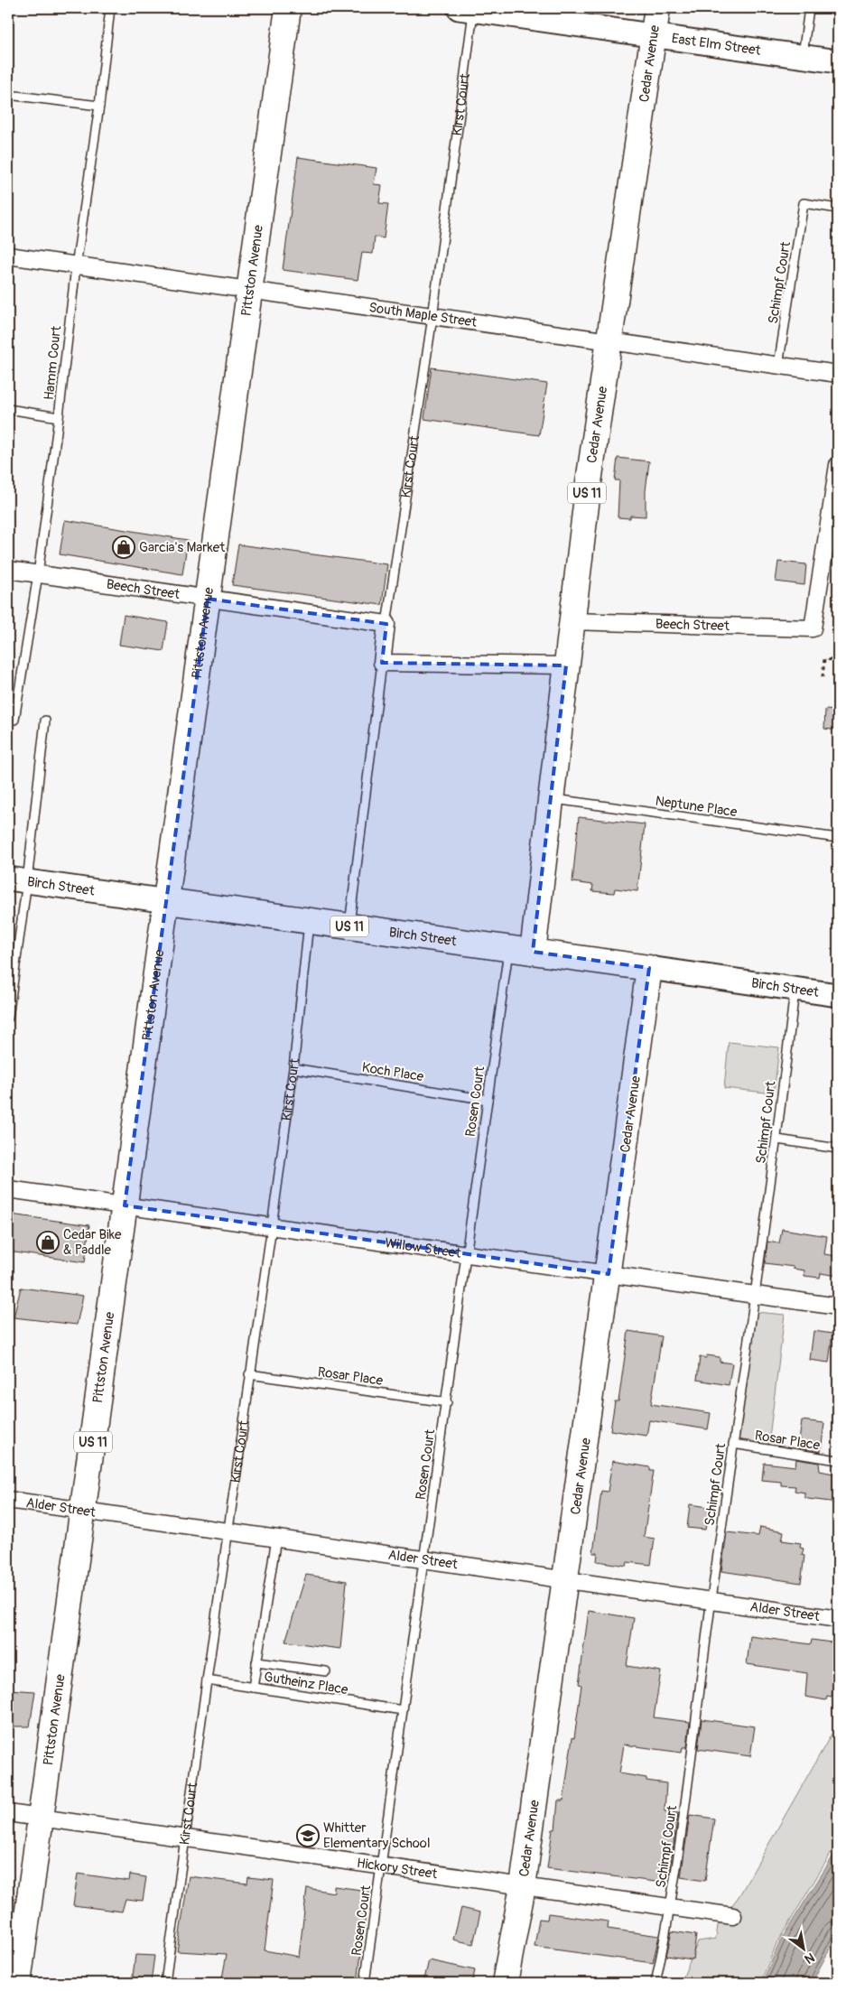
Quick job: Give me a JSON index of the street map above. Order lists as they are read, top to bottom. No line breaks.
{"streets":{"main road":["Cedar Avenue","Pittston Avenue","US 11","Birch Street"],"street":["East Elm Street","Kirst Court","South Maple Street","Beech Street","Willow Street","Alder Street","Hickory Street"],"lane":["Schimpf Court","Hamm Court","Neptune Place","Koch Place","Rosen Court","Rosar Place","Gutheinz Place"]},"crossings":[["East Elm Street","Cedar Avenue"],["East Elm Street","Kirst Court"],["Cedar Avenue","South Maple Street"],["Cedar Avenue","Beech Street"],["Cedar Avenue","Neptune Place"],["Cedar Avenue","Birch Street"],["Cedar Avenue","Rosen Court"],["Cedar Avenue","Willow Street"],["Cedar Avenue","Alder Street"],["Cedar Avenue","Hickory Street"],["Kirst Court","South Maple Street"],["Kirst Court","Beech Street"],["Kirst Court","Birch Street"],["Kirst Court","Koch Place"],["Kirst Court","Willow Street"],["Kirst Court","Rosar Place"],["Kirst Court","Alder Street"],["Kirst Court","Gutheinz Place"],["Kirst Court","Hickory Street"],["Pittston Avenue","South Maple Street"],["Pittston Avenue","Beech Street"],["Pittston Avenue","Birch Street"],["Pittston Avenue","Willow Street"],["Pittston Avenue","Alder Street"],["Pittston Avenue","Hickory Street"],["Schimpf Court","South Maple Street"],["Schimpf Court","Birch Street"],["Schimpf Court","Willow Street"],["Schimpf Court","Rosar Place"],["Schimpf Court","Alder Street"],["Schimpf Court","Hickory Street"],["South Maple Street","Hamm Court"],["Hamm Court","Beech Street"],["Birch Street","Rosen Court"],["Koch Place","Rosen Court"],["Rosen Court","Willow Street"],["Rosen Court","Rosar Place"],["Rosen Court","Alder Street"],["Rosen Court","Gutheinz Place"],["Rosen Court","Hickory Street"]],"places":{"shop":["Garcia's Market","Cedar Bike & Paddle"],"school or university":["Whitter Elementary School"]},"north":"bottom right"}
